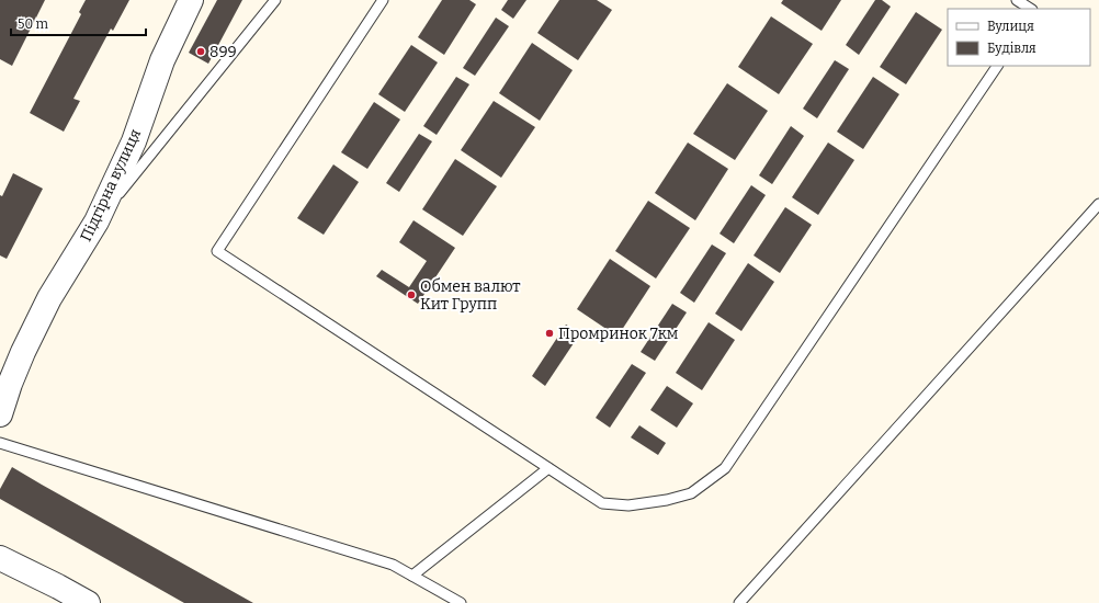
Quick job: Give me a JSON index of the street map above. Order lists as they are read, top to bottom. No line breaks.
{"streets":{"street":["Підгірна вулиця"]},"places":["899","Обмен валют Кит Групп","Промринок 7км"],"legend":["Вулиця","Будівля"],"scale_bar":"50 m"}
